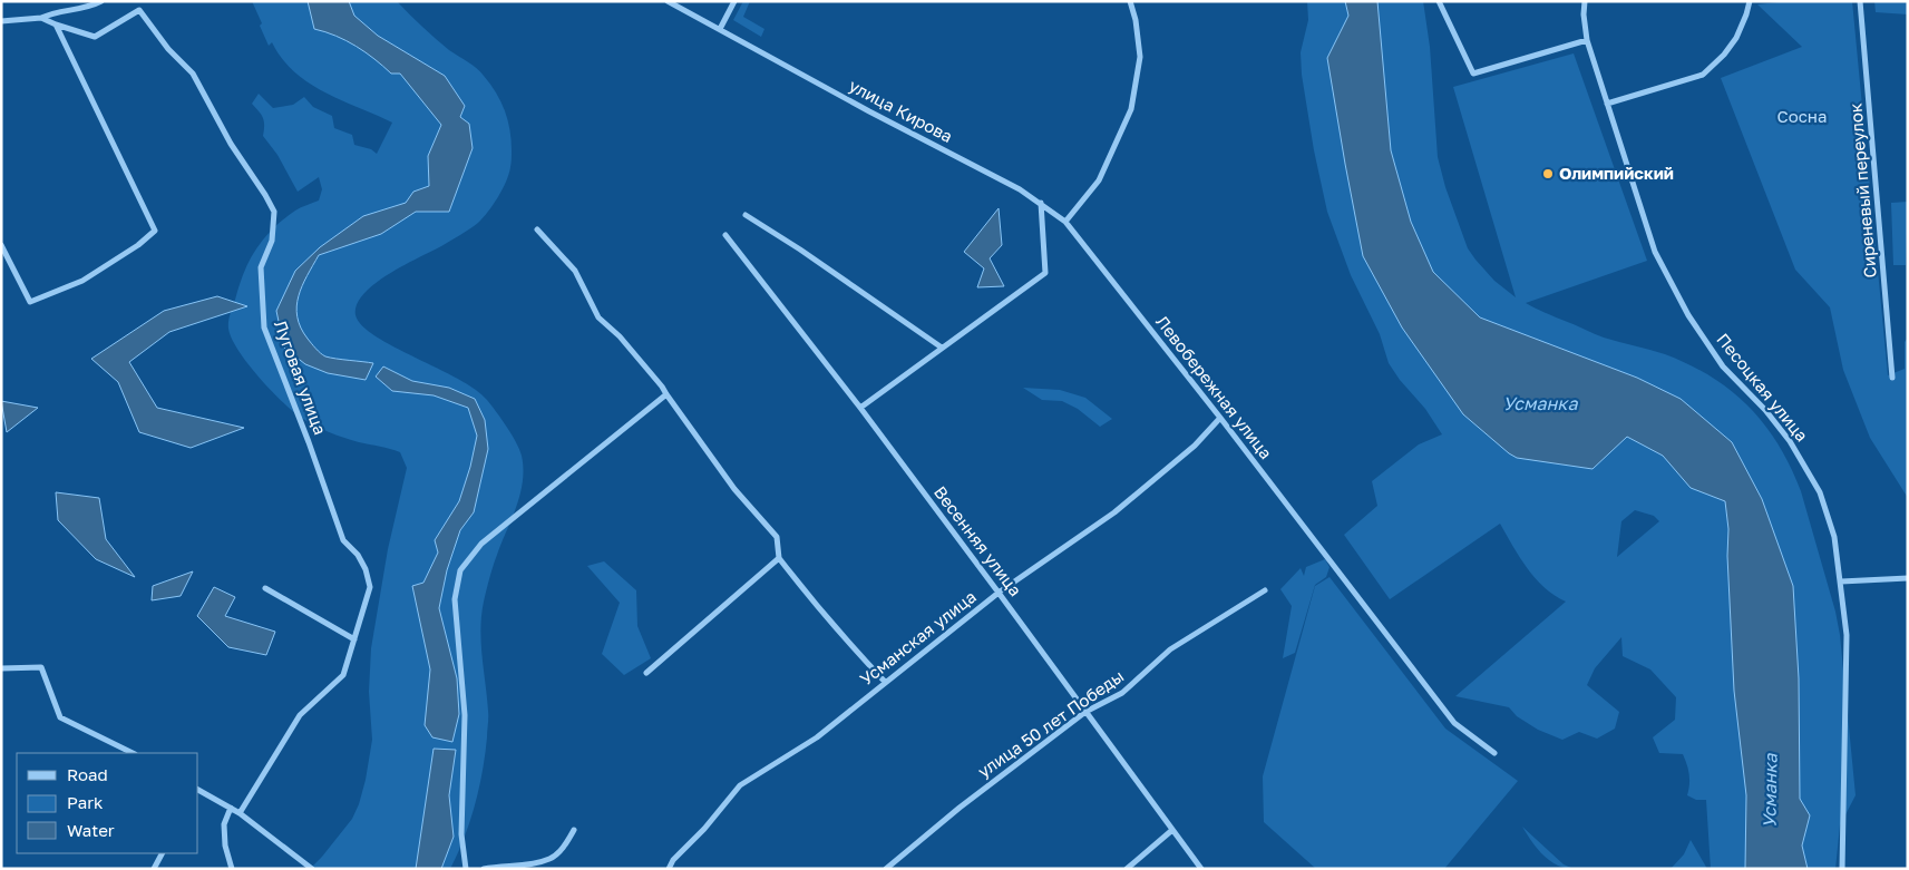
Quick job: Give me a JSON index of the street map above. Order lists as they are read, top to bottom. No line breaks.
{"streets":{"street":["улица Кирова","Сиреневый переулок","Луговая улица","Левобережная улица","Песоцкая улица","Весенняя улица","Усманская улица","улица 50 лет Победы"]},"crossings":[["улица Кирова","Левобережная улица"],["Левобережная улица","Усманская улица"],["Весенняя улица","Усманская улица"],["Весенняя улица","улица 50 лет Победы"]],"water":["Усманка"],"parks":["Сосна"],"places":["Олимпийский"],"legend":["Road","Park","Water"]}
